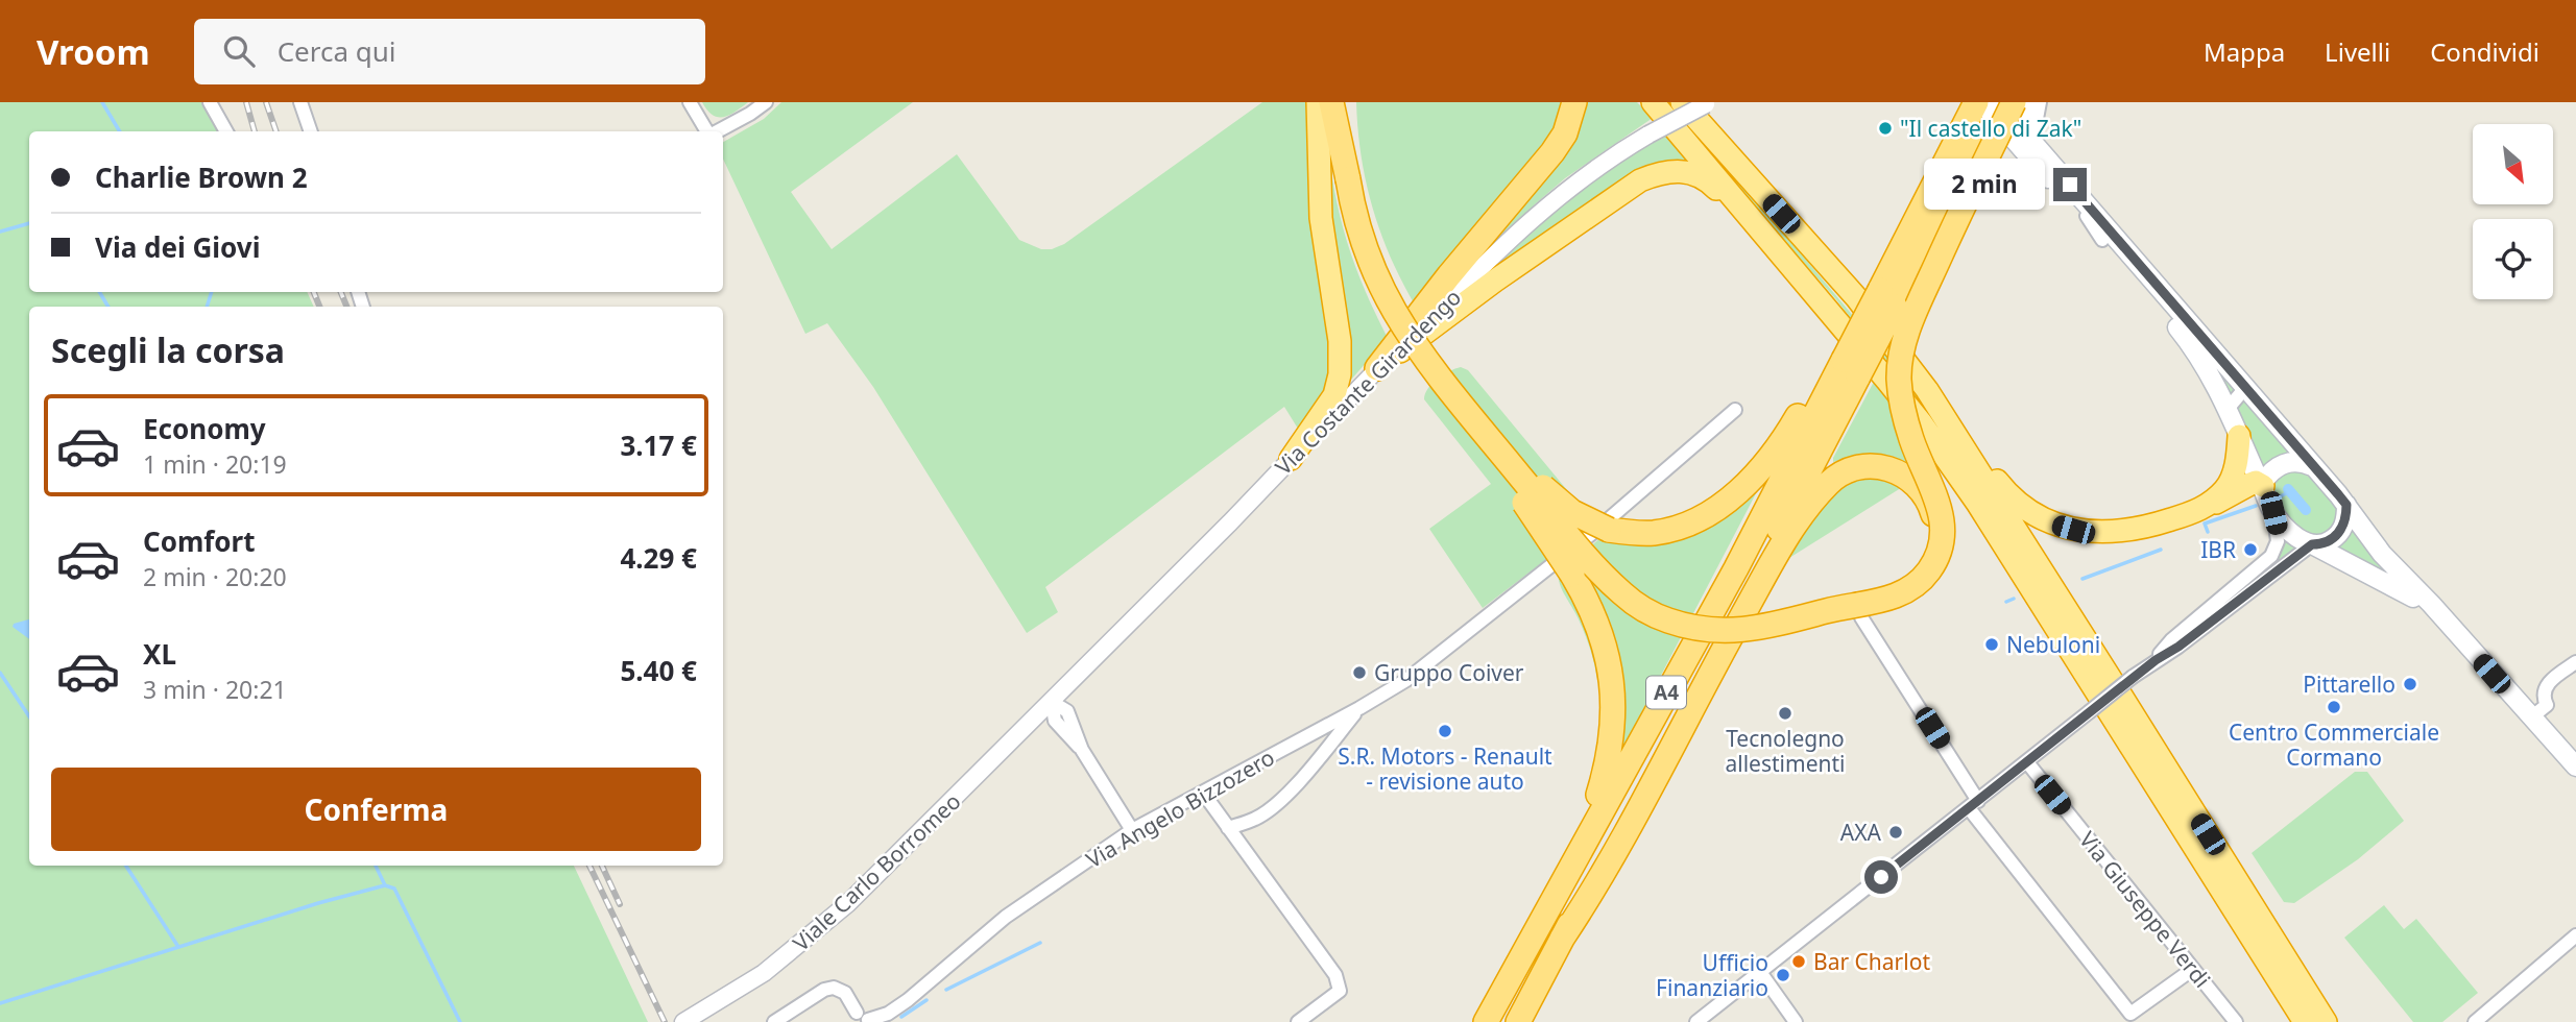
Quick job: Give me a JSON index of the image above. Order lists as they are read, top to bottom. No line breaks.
{"streets":{"highway":["A4"],"street":["Via Costante Girardengo","Via Angelo Bizzozero","Viale Carlo Borromeo","Via Giuseppe Verdi"]},"crossings":[["Via Costante Girardengo","Viale Carlo Borromeo"]],"places":["\"Il castello di Zak\"","IBR","Nebuloni","Gruppo Coiver","Pittarello","Centro Commerciale Cormano","Tecnolegno allestimenti","S.R. Motors - Renault - revisione auto","AXA","Bar Charlot","Ufficio Finanziario"],"north":"bottom right","page":{"header":"Vroom","search":"Cerca qui","nav":["Mappa","Livelli","Condividi"],"banner":["Charlie Brown 2","Via dei Giovi"],"bubble":"2 min","heading":"Scegli la corsa","list":[{"name":"Economy","note":"1 min · 20:19","value":"3.17 €"},{"name":"Comfort","note":"2 min · 20:20","value":"4.29 €"},{"name":"XL","note":"3 min · 20:21","value":"5.40 €"}],"buttons":"Conferma"}}
